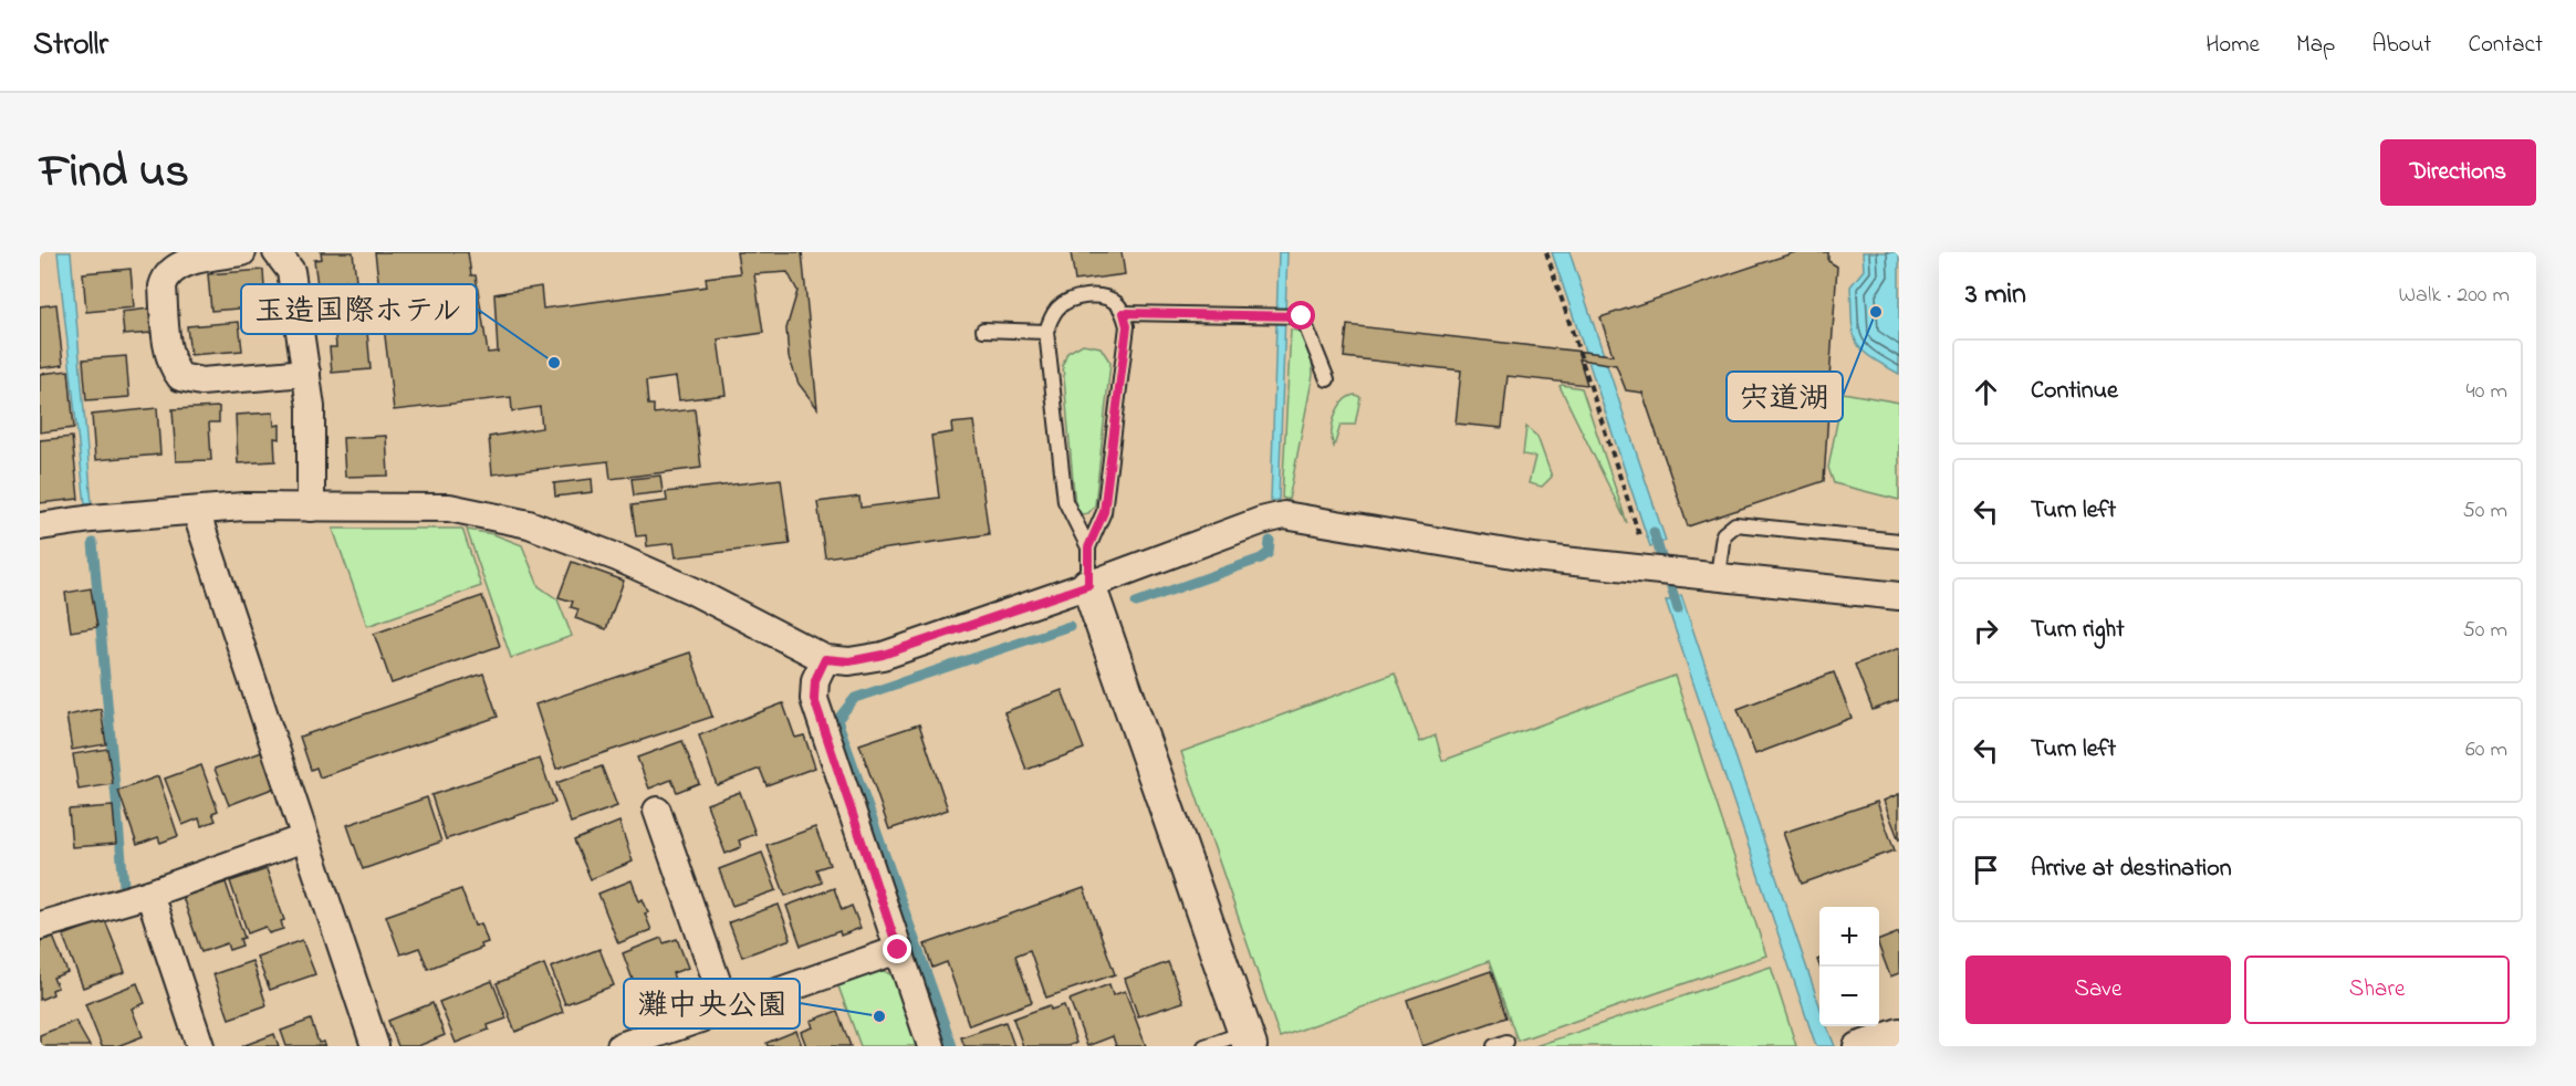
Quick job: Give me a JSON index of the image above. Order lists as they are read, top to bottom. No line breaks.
{"places":["宍道湖","玉造国際ホテル","灘中央公園"],"page":{"header":"Strollr","nav":["Home","Map","About","Contact"],"title":"Find us","buttons":["Directions",["Save","Share"]],"heading":["3 min","Walk · 200 m"],"list":[["Continue","40 m"],["Turn left","50 m"],["Turn right","50 m"],["Turn left","60 m"],"Arrive at destination"],"map_buttons":["+","−"]}}
